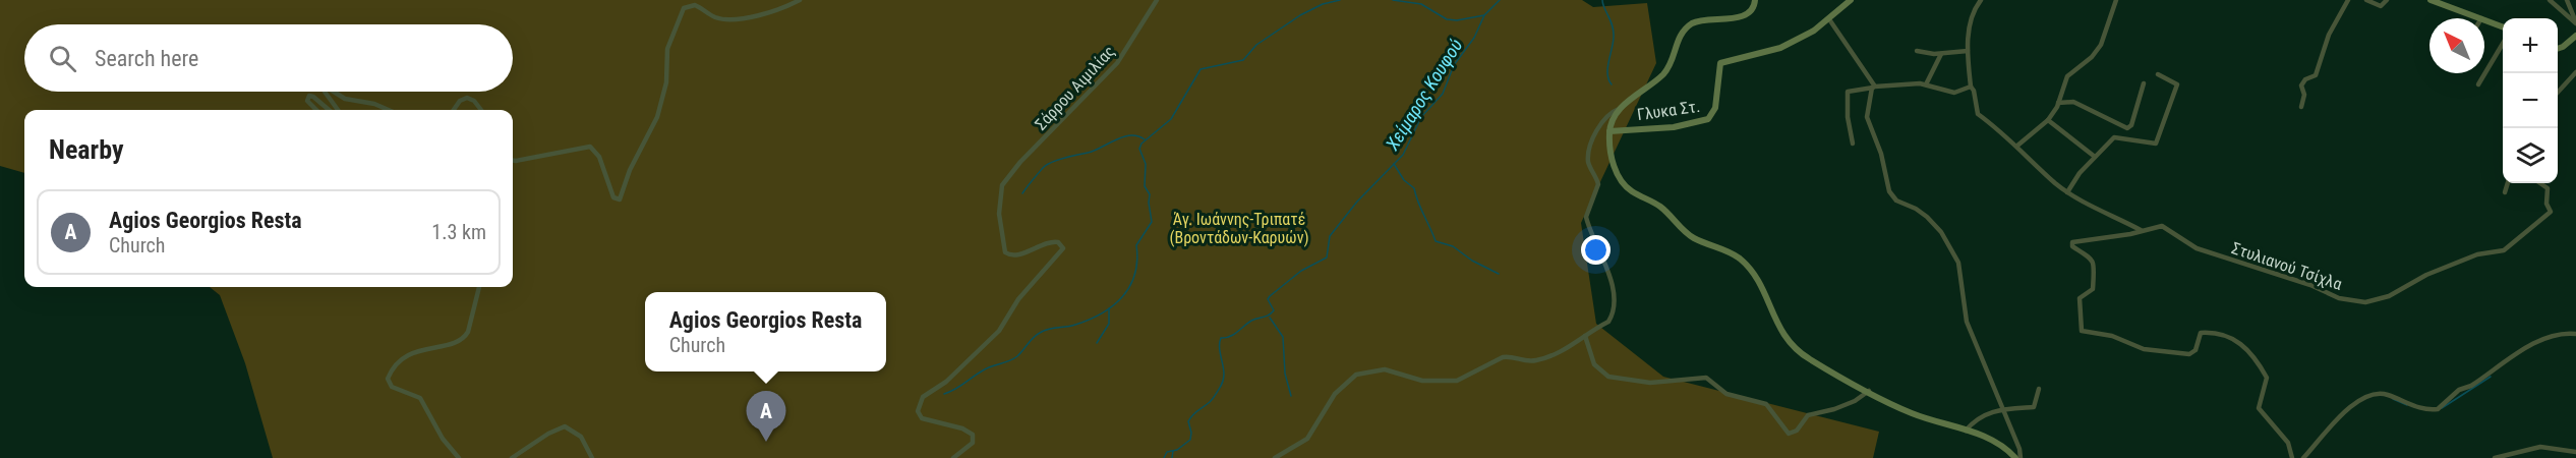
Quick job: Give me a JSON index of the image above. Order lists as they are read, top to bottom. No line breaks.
{"streets":{"main road":["Γλυκα Στ."],"street":["Σάρρου Αιμιλίας","Στυλιανού Τσίχλα"]},"water":["Χείμαρος Κουφού"],"parks":["Άγ. Ιωάννης-Τριπατέ (Βροντάδων-Καρυών)"],"north":"top left","page":{"map_buttons":["+","−"],"search":"Search here","heading":"Nearby","list":[{"mark":"A","name":"Agios Georgios Resta","note":"Church","value":"1.3 km"}],"popup":["Agios Georgios Resta","Church"],"pins":"A"}}
